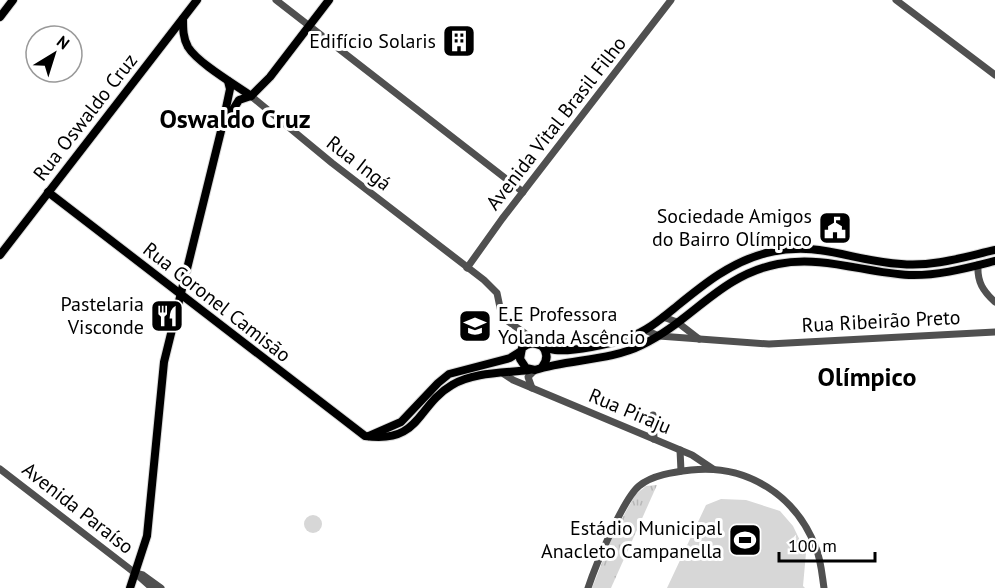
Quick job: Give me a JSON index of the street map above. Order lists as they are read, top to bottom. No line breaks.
{"streets":{"main road":["Rua Oswaldo Cruz","Rua Ingá","Rua Coronel Camisão"],"street":["Avenida Vital Brasil Filho","Rua Ribeirão Preto","Rua Piraju","Avenida Paraíso"]},"crossings":[["Rua Oswaldo Cruz","Rua Ingá"],["Rua Oswaldo Cruz","Rua Coronel Camisão"],["Avenida Vital Brasil Filho","Rua Ingá"]],"districts":["Oswaldo Cruz","Olímpico"],"places":{"building":["Edifício Solaris"],"public building":["Sociedade Amigos do Bairro Olímpico"],"restaurant":["Pastelaria Visconde"],"school or university":["E.E Professora Yolanda Ascêncio"],"sports":["Estádio Municipal Anacleto Campanella"]},"scale_bar":"100 m","north":"top right"}
